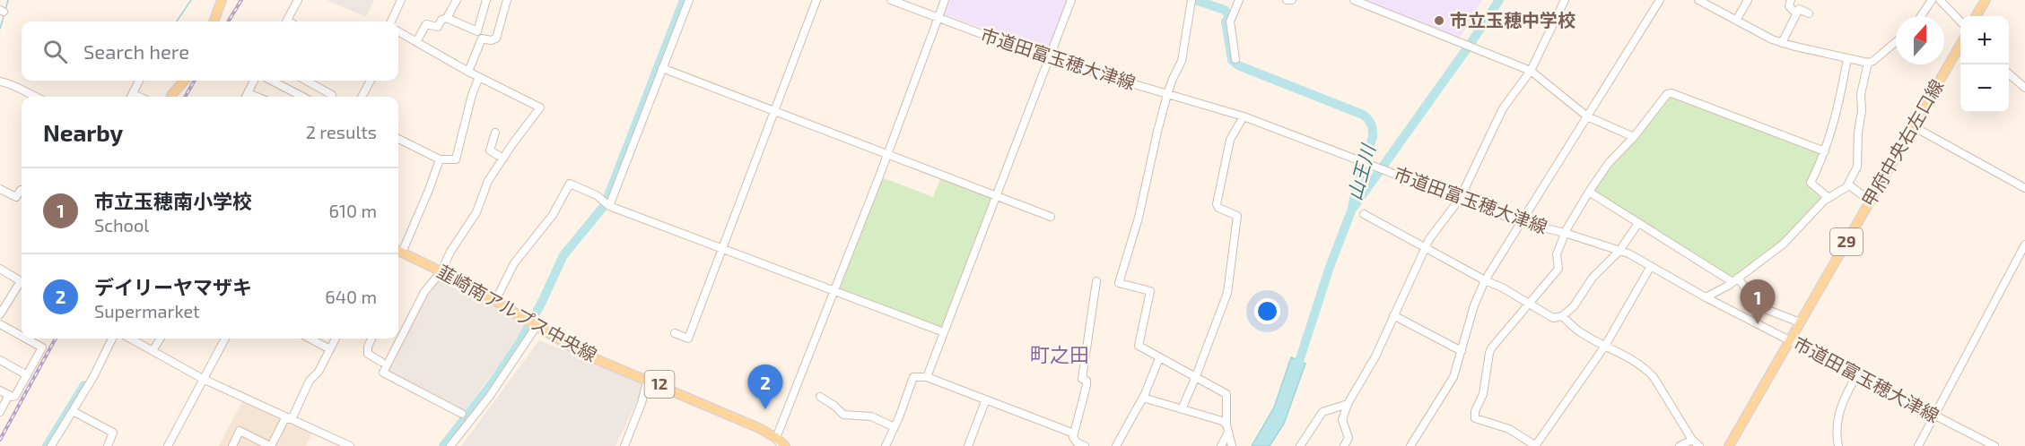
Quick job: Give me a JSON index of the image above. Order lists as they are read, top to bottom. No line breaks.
{"streets":{"main road":["甲府中央右左口線","29","韮崎南アルプス中央線","12"],"street":["市道田富玉穂大津線"]},"crossings":[["市道田富玉穂大津線","甲府中央右左口線"]],"districts":["町之田"],"water":["山王川"],"places":["市立玉穂中学校"],"north":"top","page":{"map_buttons":["+","−"],"search":"Search here","heading":["Nearby","2 results"],"list":[{"mark":"1","name":"市立玉穂南小学校","note":"School","value":"610 m"},{"mark":"2","name":"デイリーヤマザキ","note":"Supermarket","value":"640 m"}],"pins":["1","2"]}}
